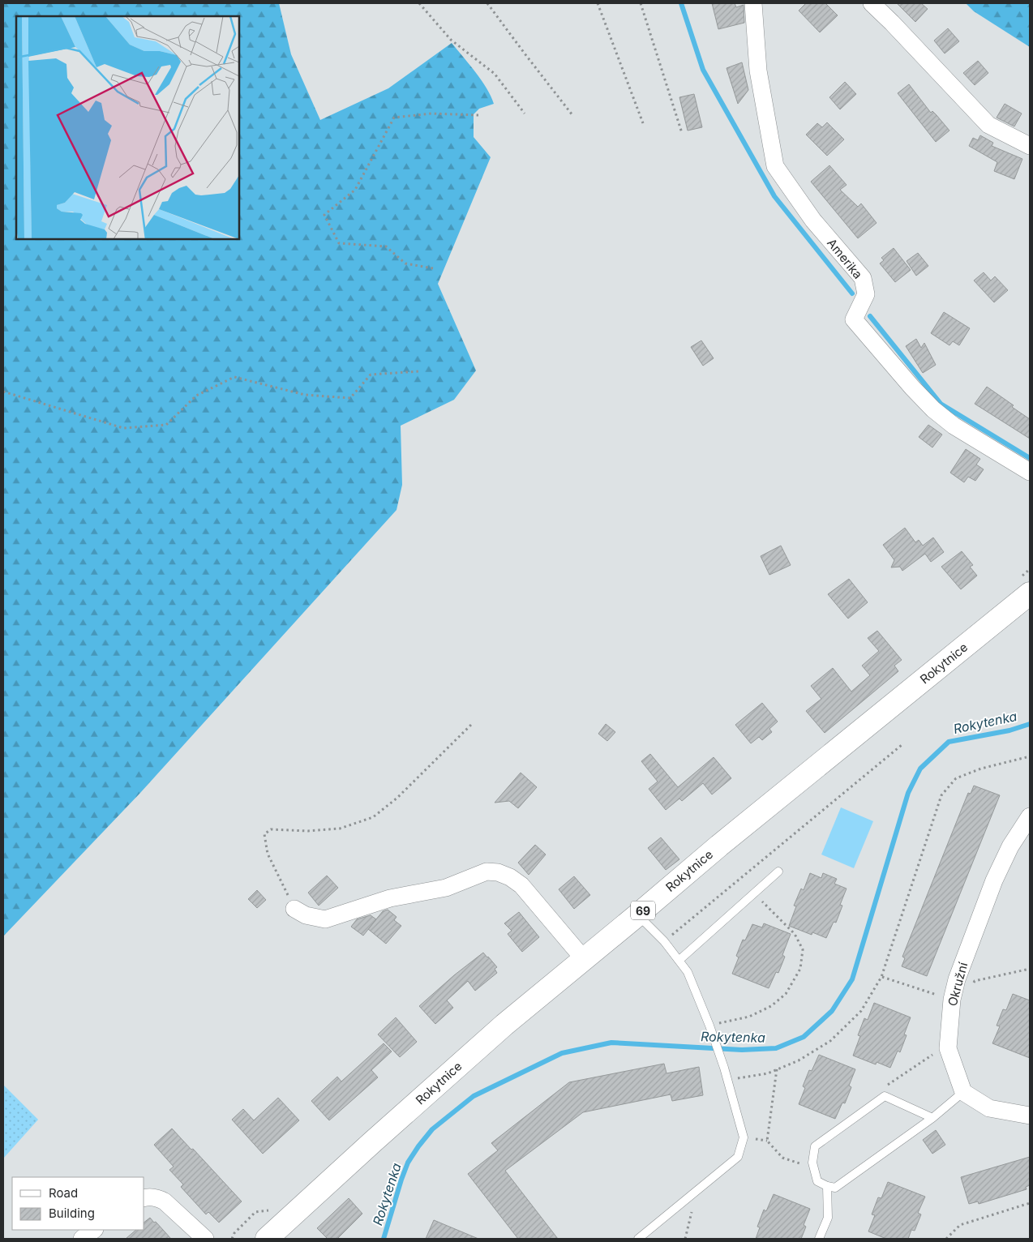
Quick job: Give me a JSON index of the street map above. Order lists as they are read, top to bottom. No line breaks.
{"streets":{"main road":["Rokytnice","69"],"street":["Amerika","Okružní"]},"water":["Rokytenka"],"legend":["Road","Building"]}
